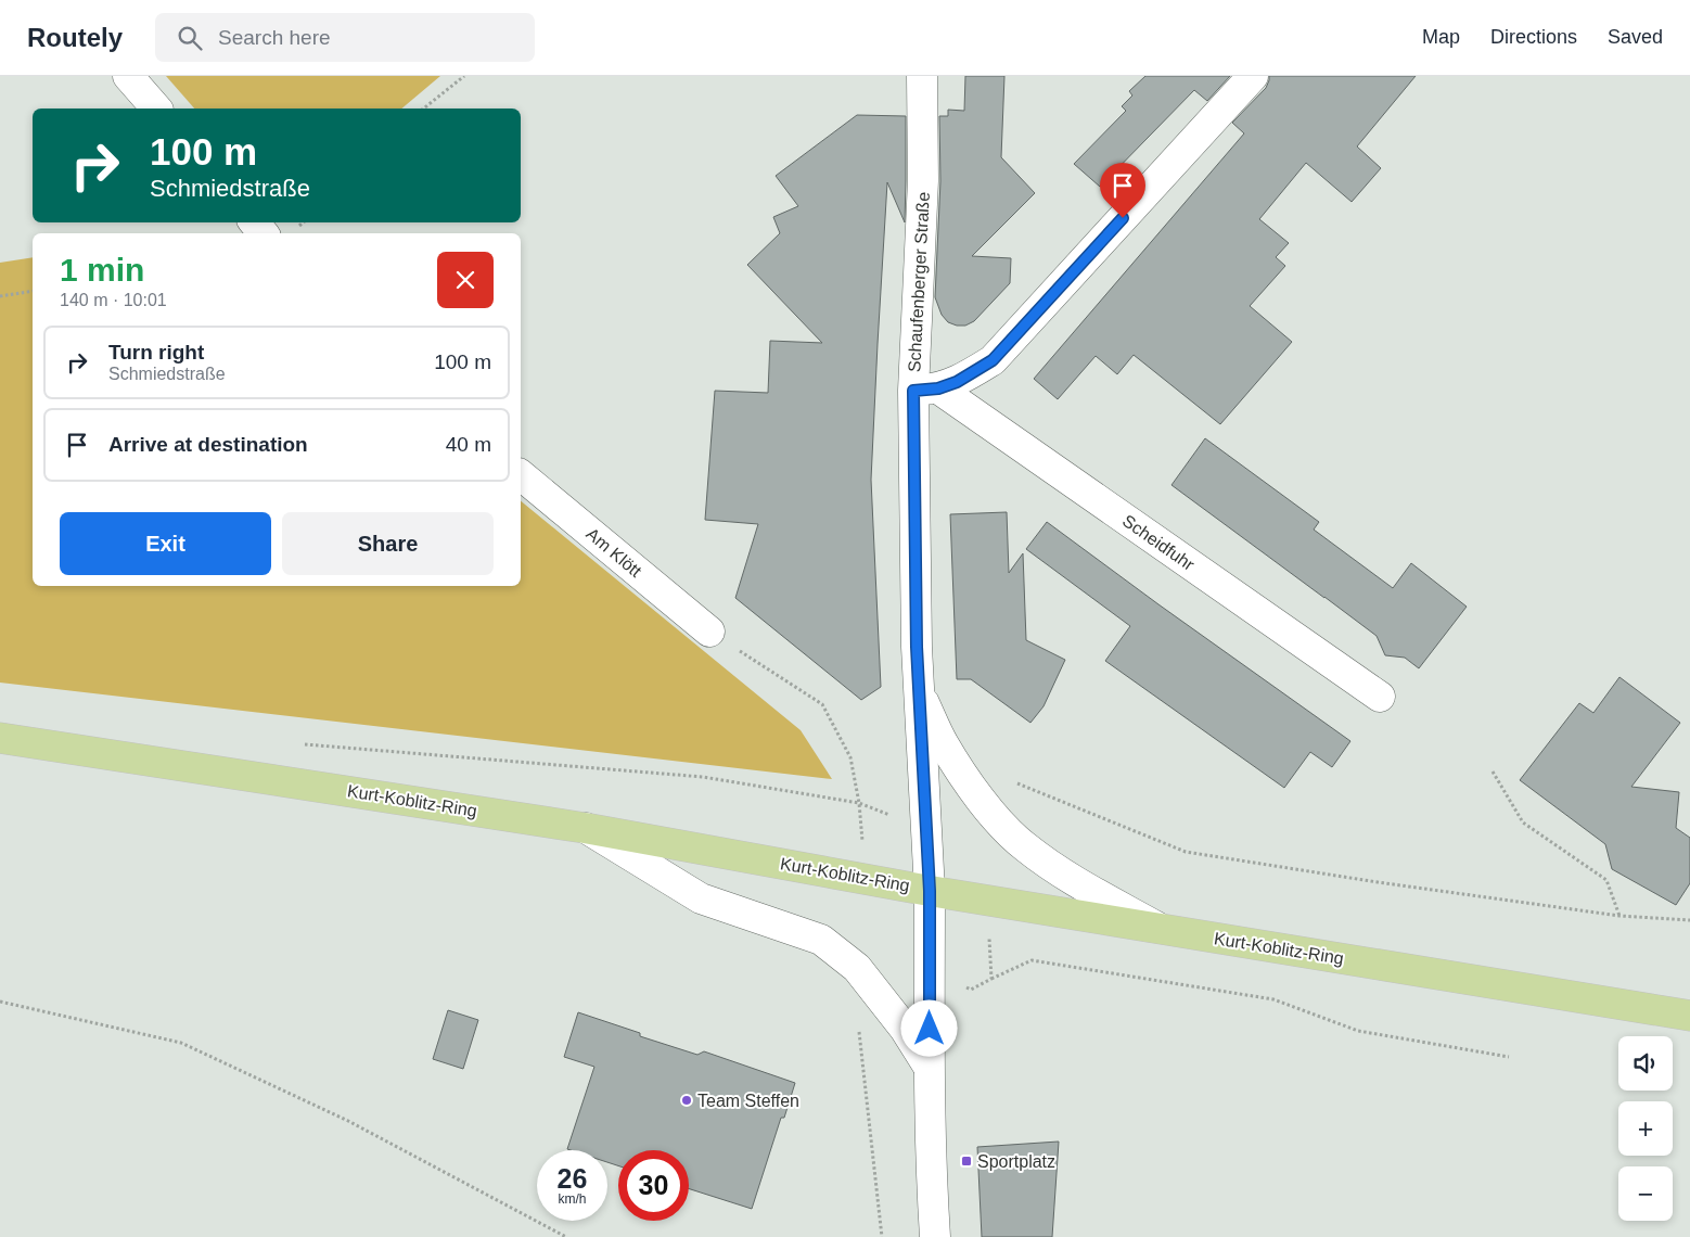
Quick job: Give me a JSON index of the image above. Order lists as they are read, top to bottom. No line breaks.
{"streets":{"main road":["Kurt-Koblitz-Ring"],"street":["Schaufenberger Straße","Scheidfuhr","Am Klött"]},"crossings":[["Schaufenberger Straße","Scheidfuhr"],["Schaufenberger Straße","Kurt-Koblitz-Ring"]],"places":{"other":["Team Steffen"],"transit":["Sportplatz"]},"page":{"header":"Routely","search":"Search here","nav":["Map","Directions","Saved"],"turn":["100 m","Schmiedstraße"],"heading":["1 min","140 m · 10:01"],"list":[{"name":"Turn right","note":"Schmiedstraße","value":"100 m"},{"name":"Arrive at destination","value":"40 m"}],"buttons":["Exit","Share"],"map_buttons":["+","−"],"speed":"26 km/h","limit":"30"}}
